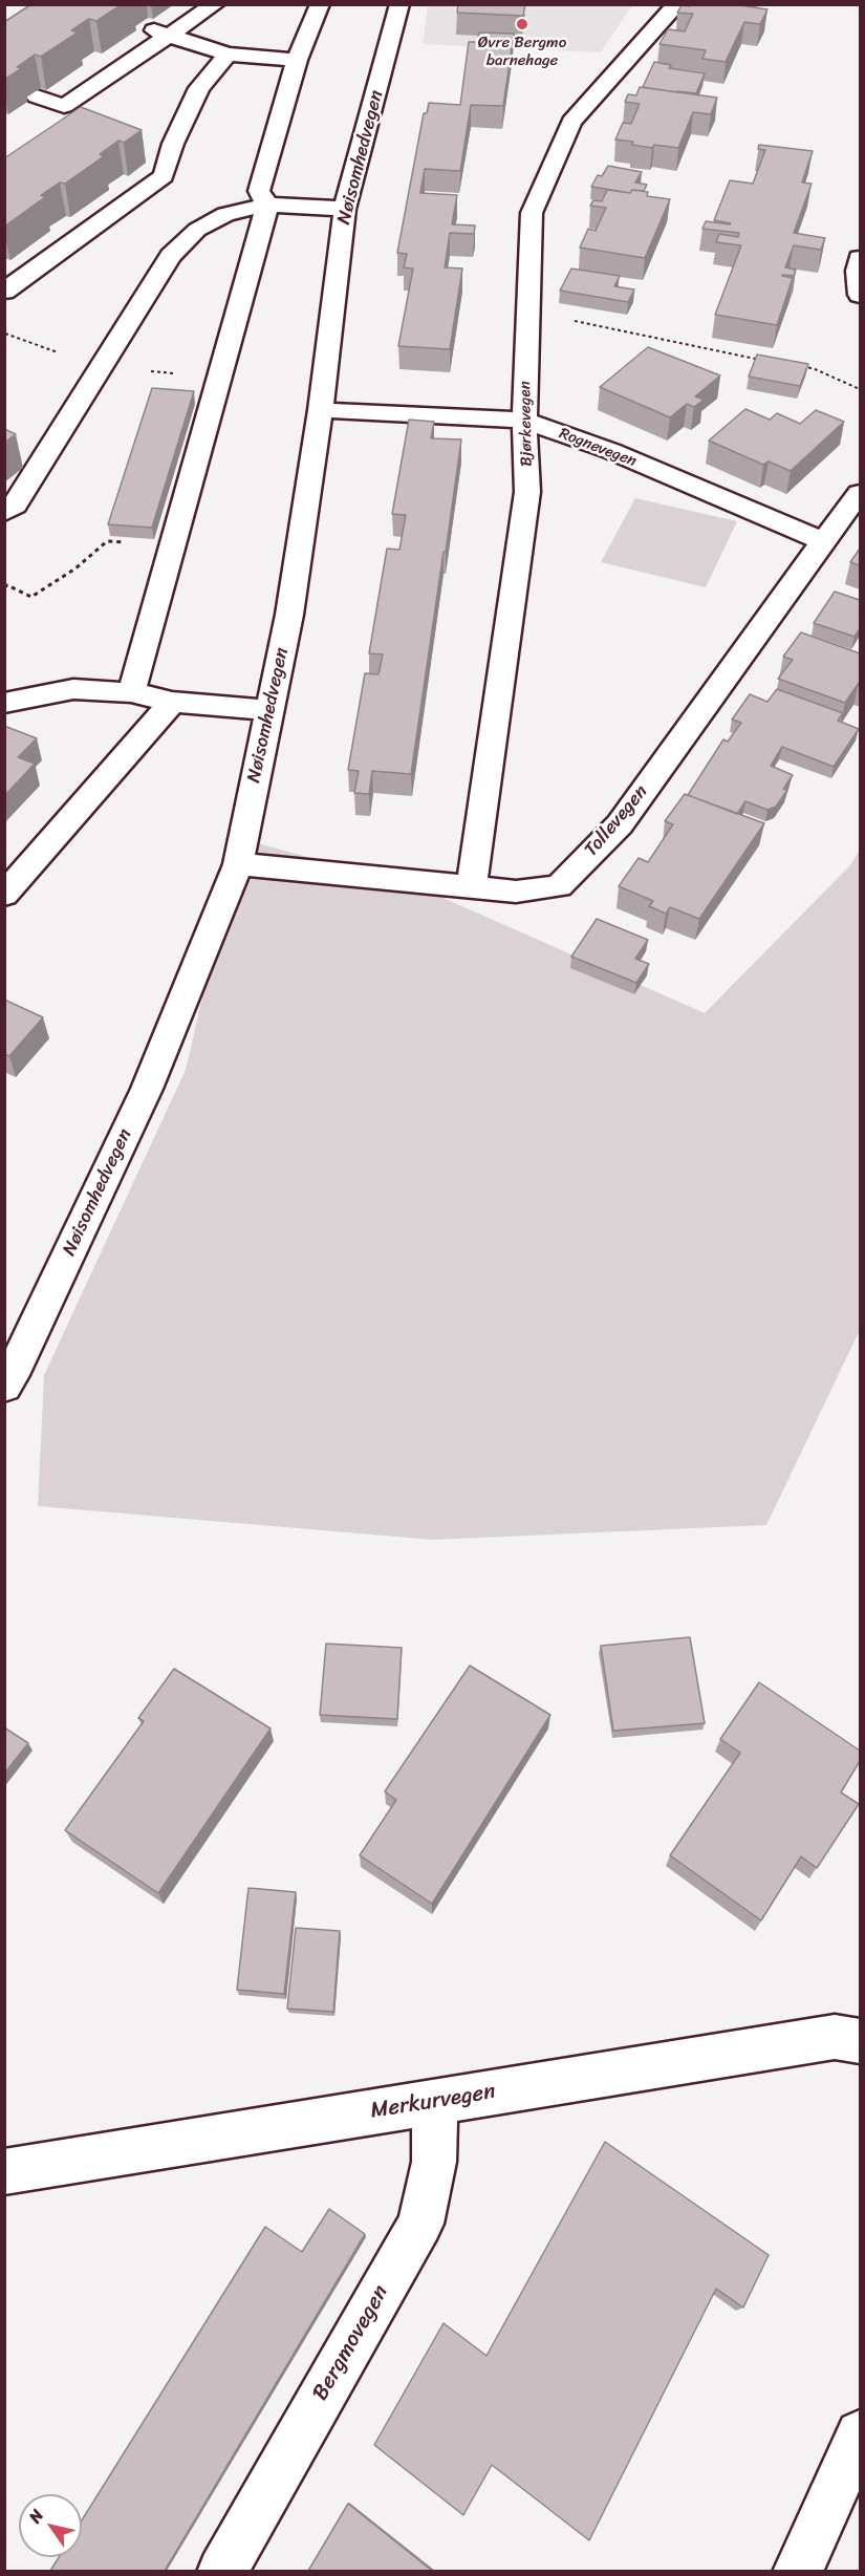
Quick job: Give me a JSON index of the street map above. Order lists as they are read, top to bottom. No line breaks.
{"streets":{"street":["Nøisomhedvegen","Bjørkevegen","Rognevegen","Tollevegen","Merkurvegen","Bergmovegen"]},"crossings":[["Nøisomhedvegen","Rognevegen"],["Nøisomhedvegen","Tollevegen"],["Bjørkevegen","Rognevegen"],["Bjørkevegen","Tollevegen"],["Rognevegen","Tollevegen"],["Merkurvegen","Bergmovegen"]],"places":["Øvre Bergmo barnehage"],"north":"top left"}
